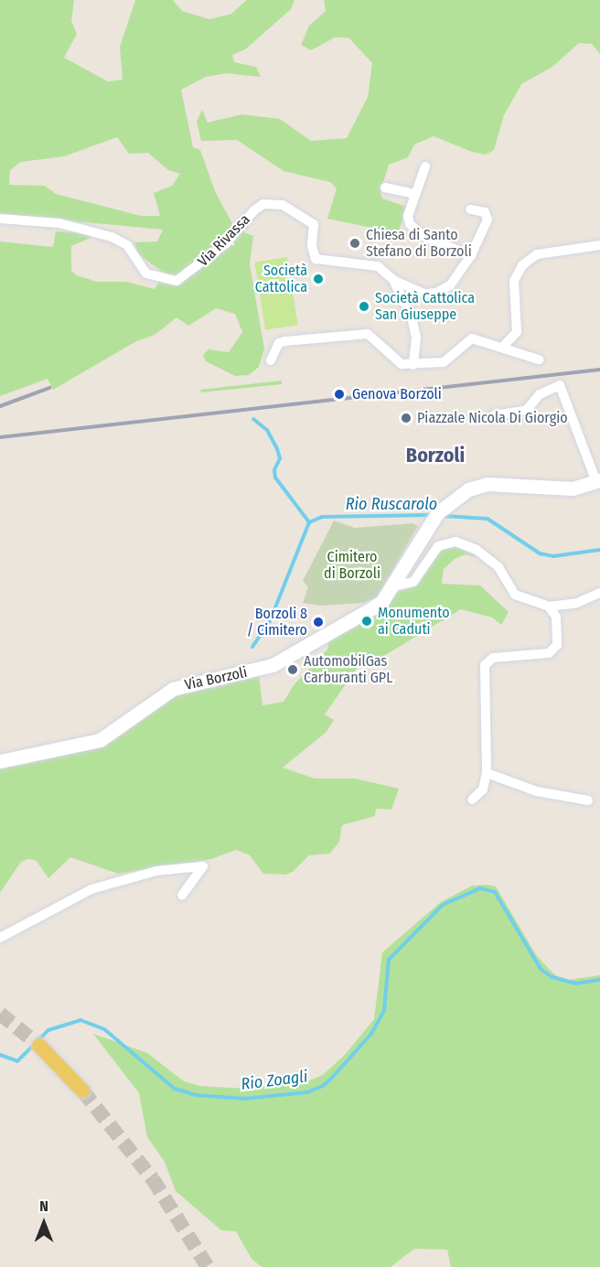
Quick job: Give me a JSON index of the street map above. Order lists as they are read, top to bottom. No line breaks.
{"streets":{"main road":["Via Borzoli"],"street":["Via Rivassa"]},"districts":["Borzoli"],"water":["Rio Ruscarolo","Rio Zoagli"],"parks":["Cimitero di Borzoli"],"places":["Chiesa di Santo Stefano di Borzoli","Società Cattolica","Società Cattolica San Giuseppe","Genova Borzoli","Piazzale Nicola Di Giorgio","Monumento ai Caduti","Borzoli 8 / Cimitero","AutomobilGas Carburanti GPL"],"north":"top"}
